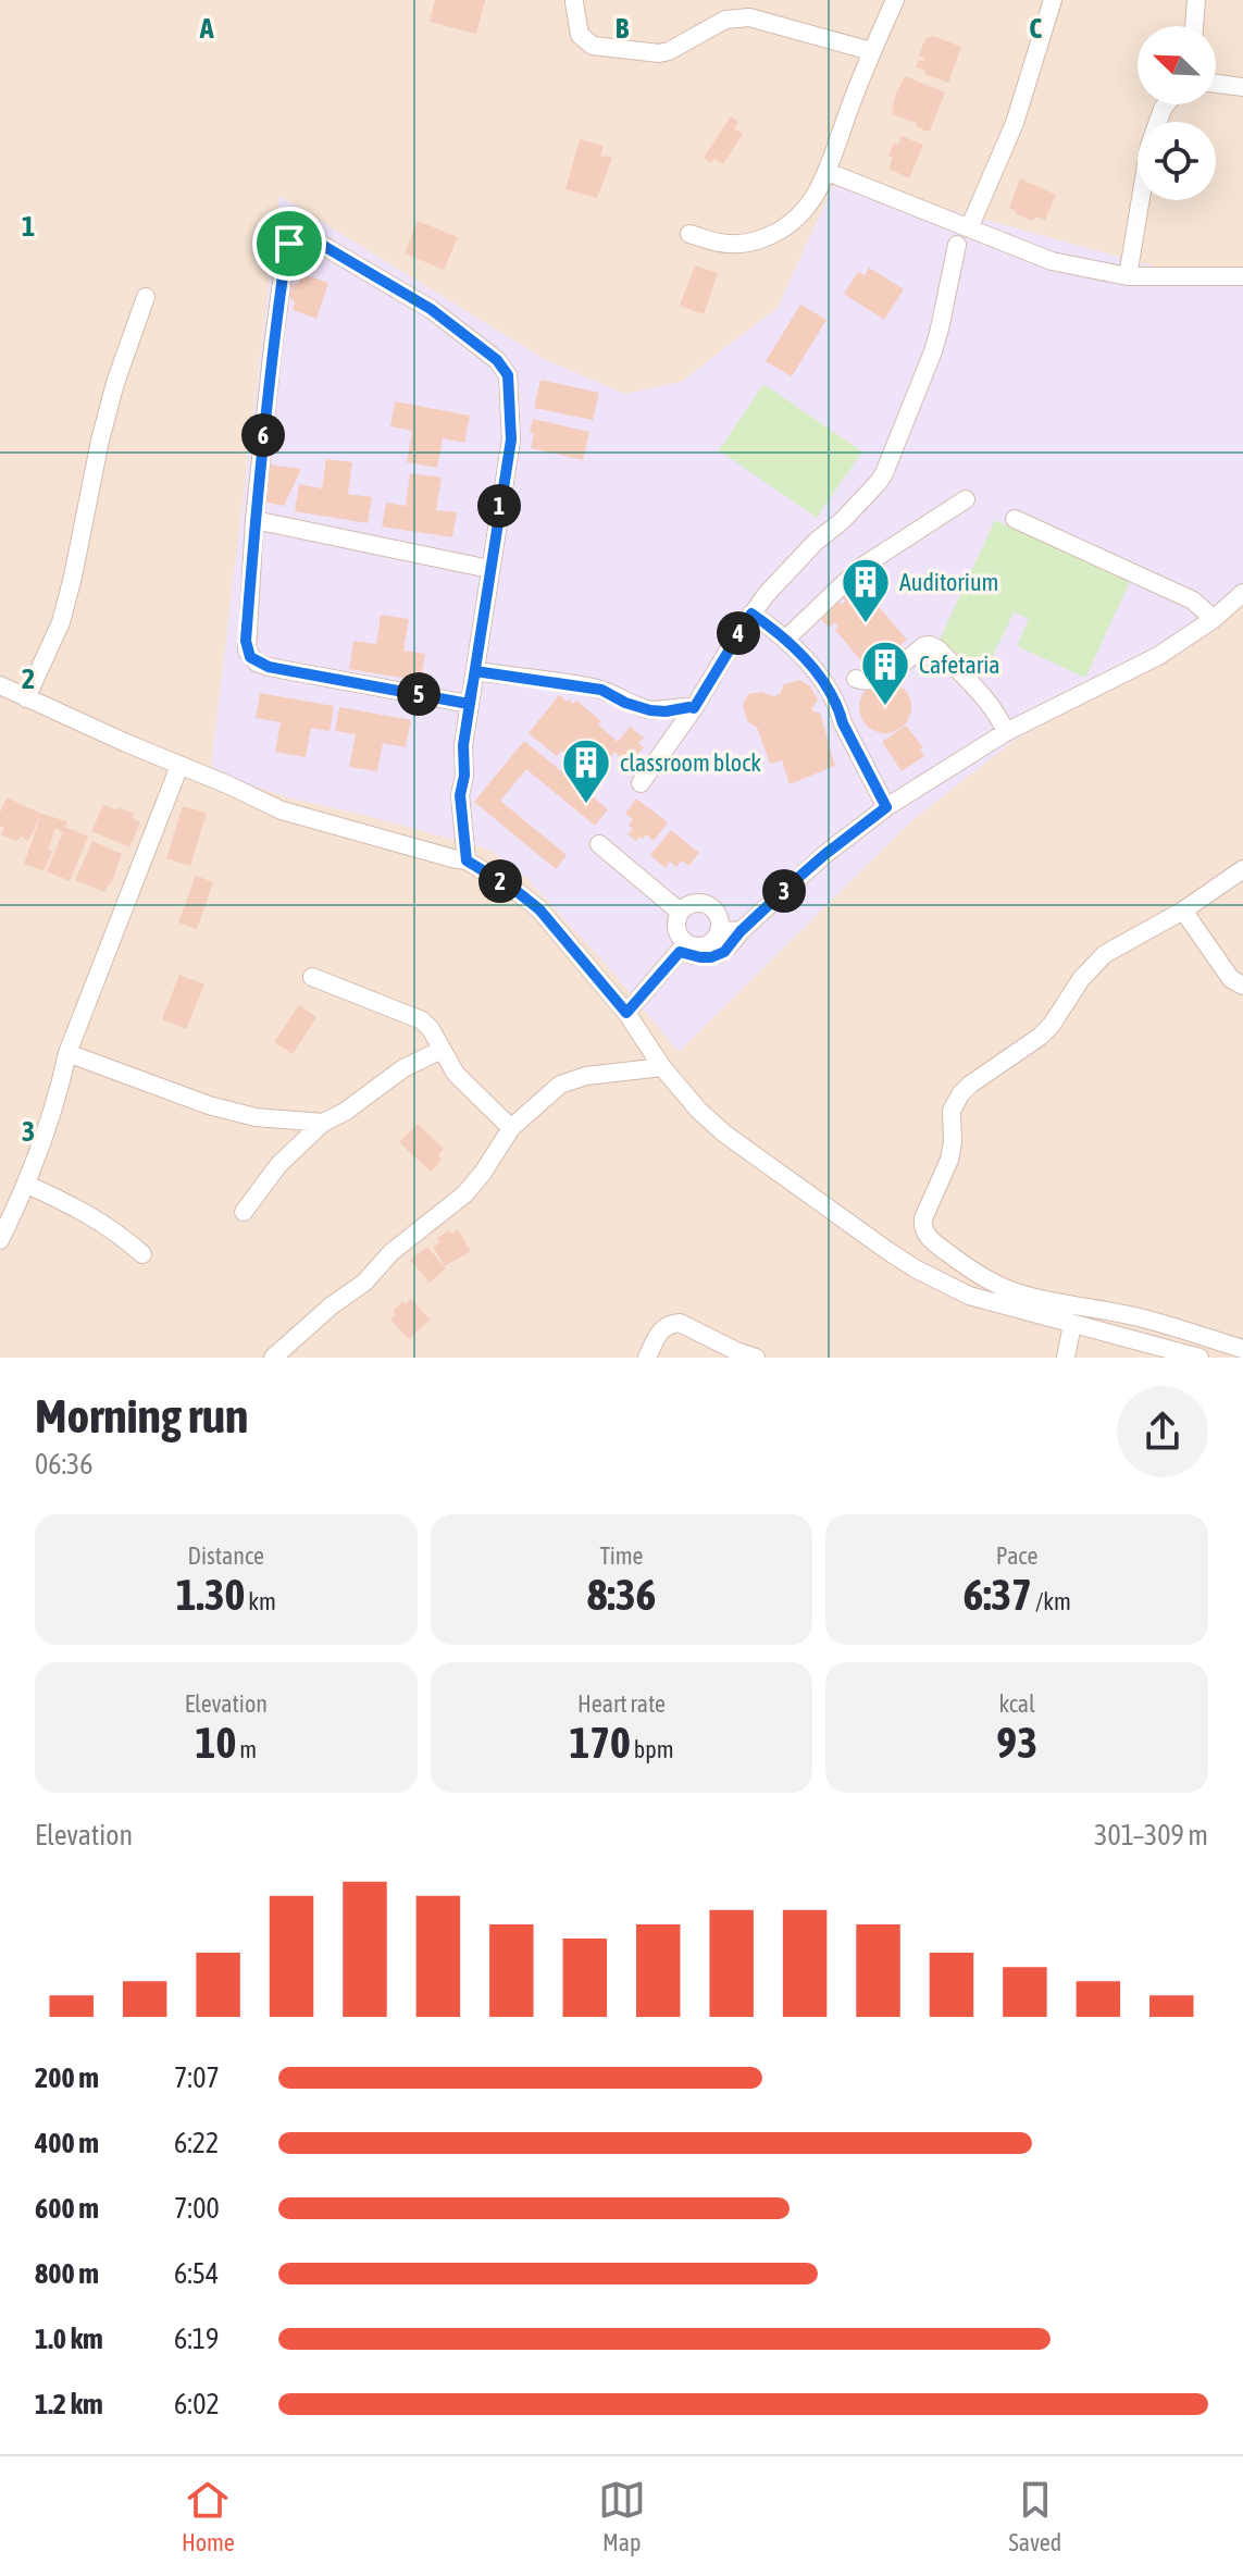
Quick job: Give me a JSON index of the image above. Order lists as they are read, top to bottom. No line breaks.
{"places":{"building":["Auditorium","Cafetaria","classroom block"]},"north":"top left","page":{"pins":["6","1","4","5","2","3"],"heading":["Morning run","06:36"],"stats":[["Distance","1.30 km"],["Time","8:36"],["Pace","6:37 /km"],["Elevation","10 m"],["Heart rate","170 bpm"],["kcal","93"]],"chart":["Elevation","301–309 m"],"list":[{"name":"200 m","note":"7:07"},{"name":"400 m","note":"6:22"},{"name":"600 m","note":"7:00"},{"name":"800 m","note":"6:54"},{"name":"1.0 km","note":"6:19"},{"name":"1.2 km","note":"6:02"}],"tabs":["Home","Map","Saved"]},"grid":{"columns":["A","B","C"],"rows":["1","2","3"]}}
